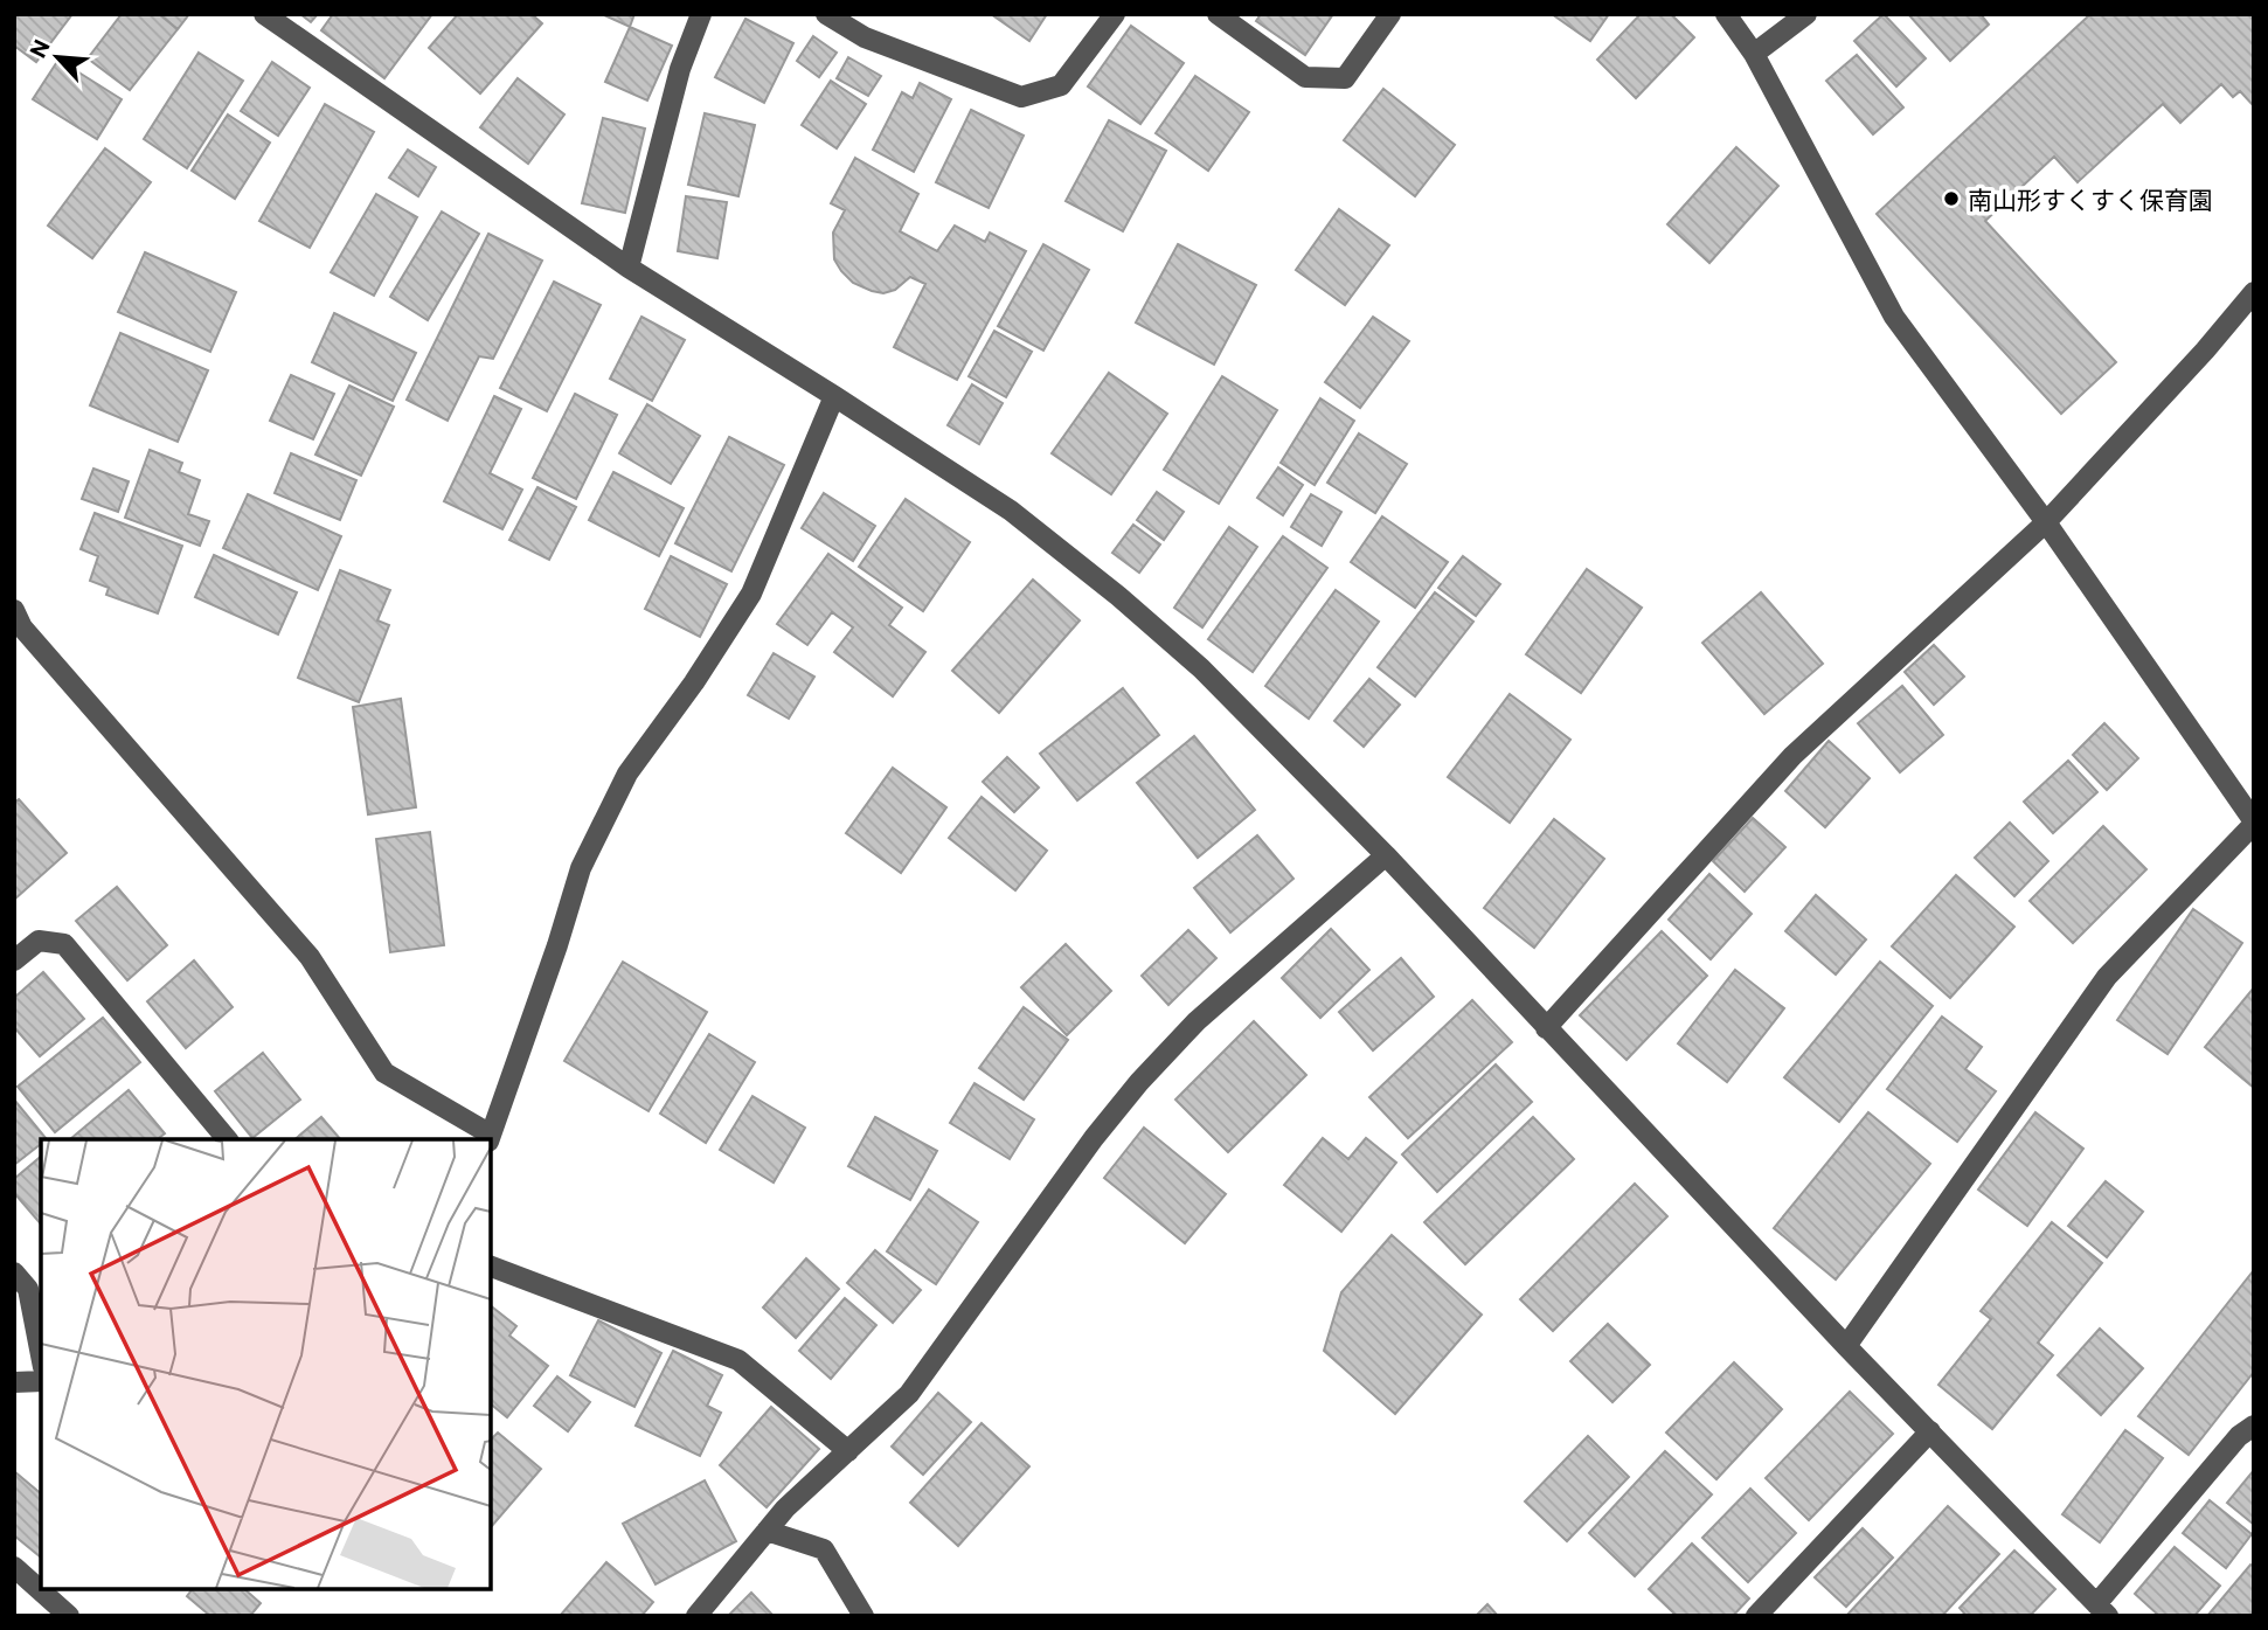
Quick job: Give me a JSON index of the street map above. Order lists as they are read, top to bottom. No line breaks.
{"places":["南山形すくすく保育園"],"north":"top left"}
